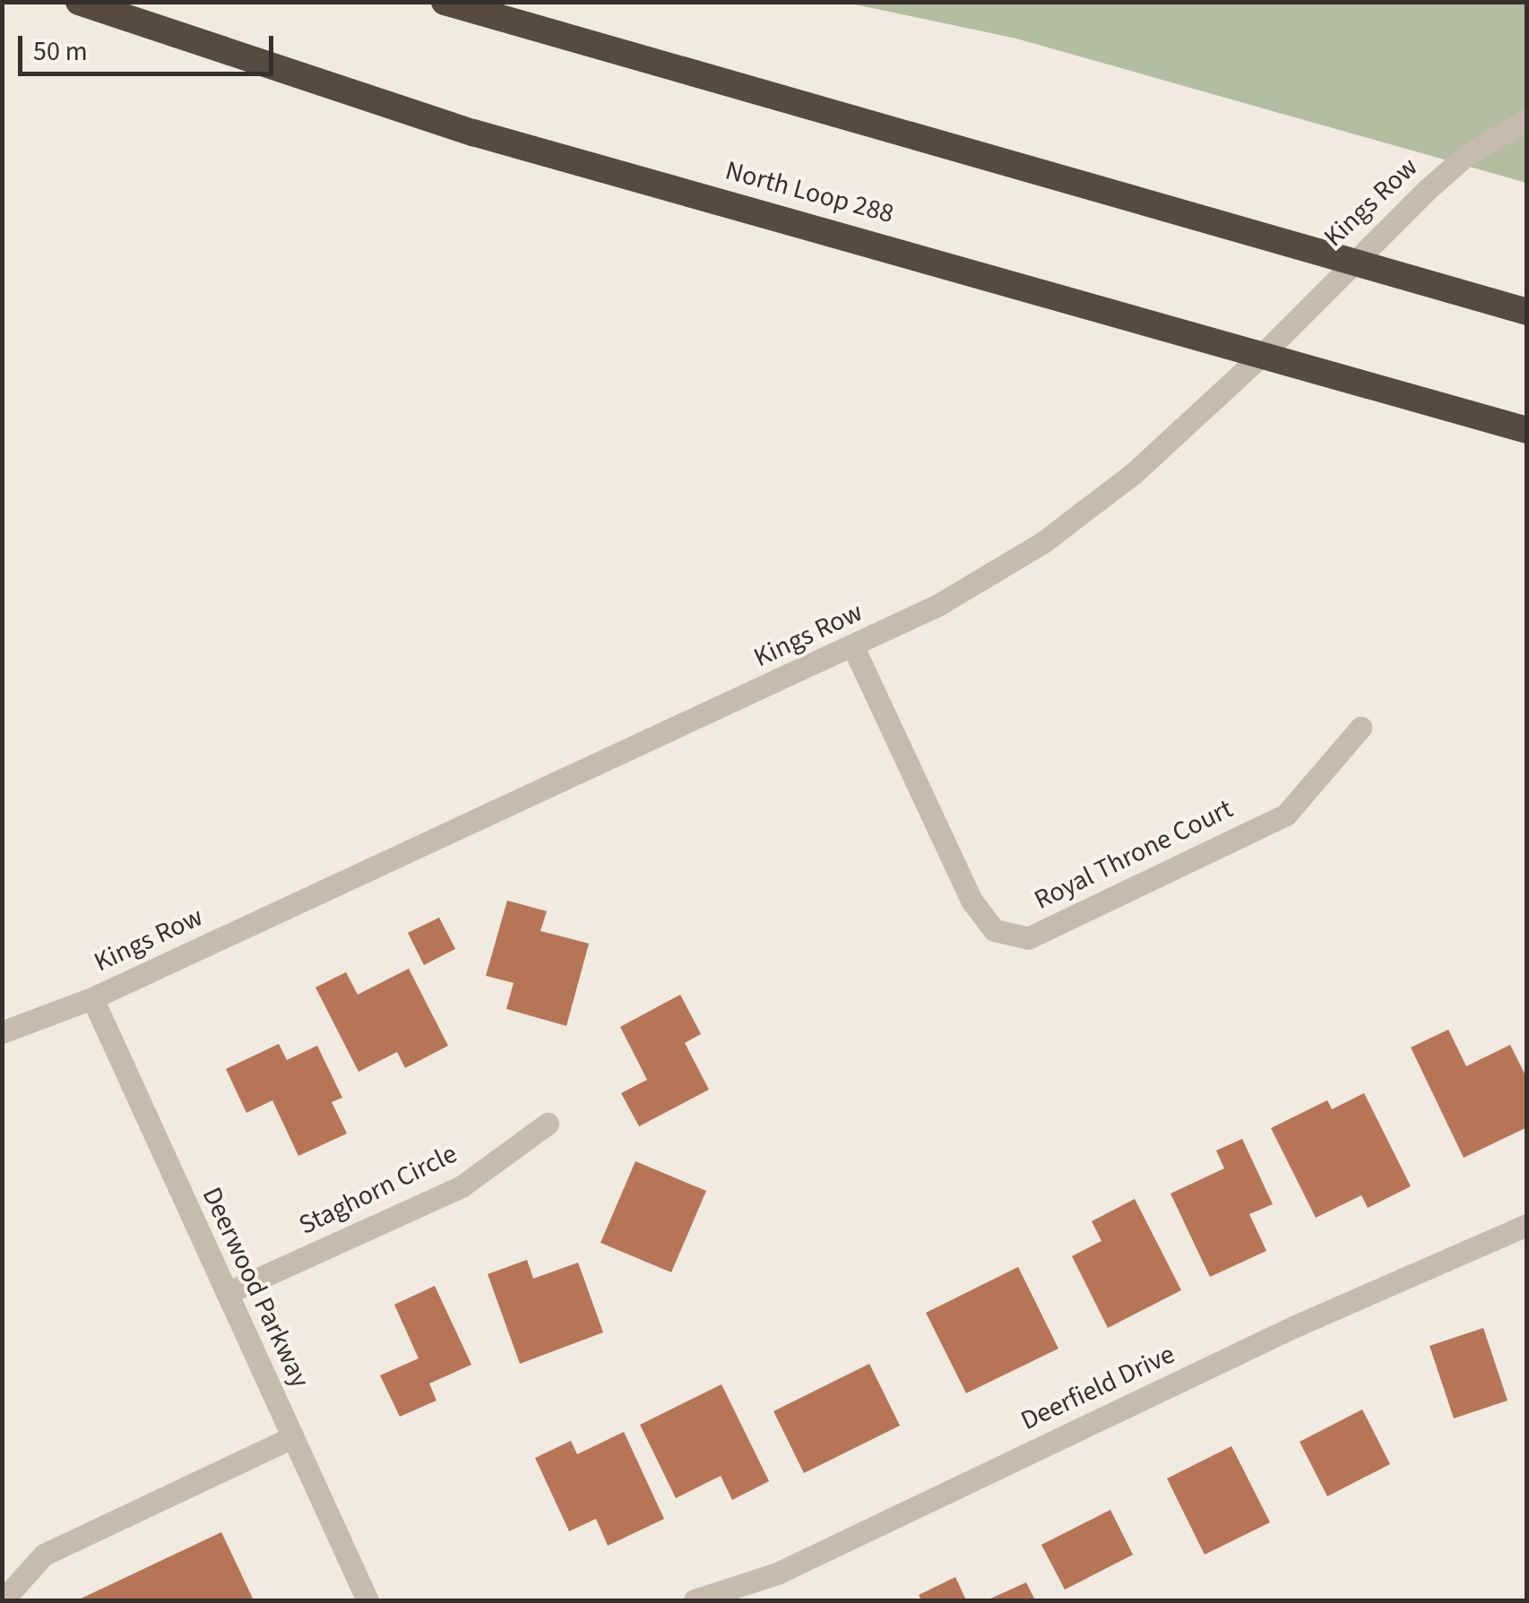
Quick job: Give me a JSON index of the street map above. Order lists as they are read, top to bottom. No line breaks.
{"streets":{"highway":["North Loop 288"],"street":["Kings Row","Royal Throne Court","Staghorn Circle","Deerwood Parkway","Deerfield Drive"]},"crossings":[["North Loop 288","Kings Row"],["Kings Row","Royal Throne Court"],["Kings Row","Deerwood Parkway"],["Staghorn Circle","Deerwood Parkway"]],"scale_bar":"50 m"}
